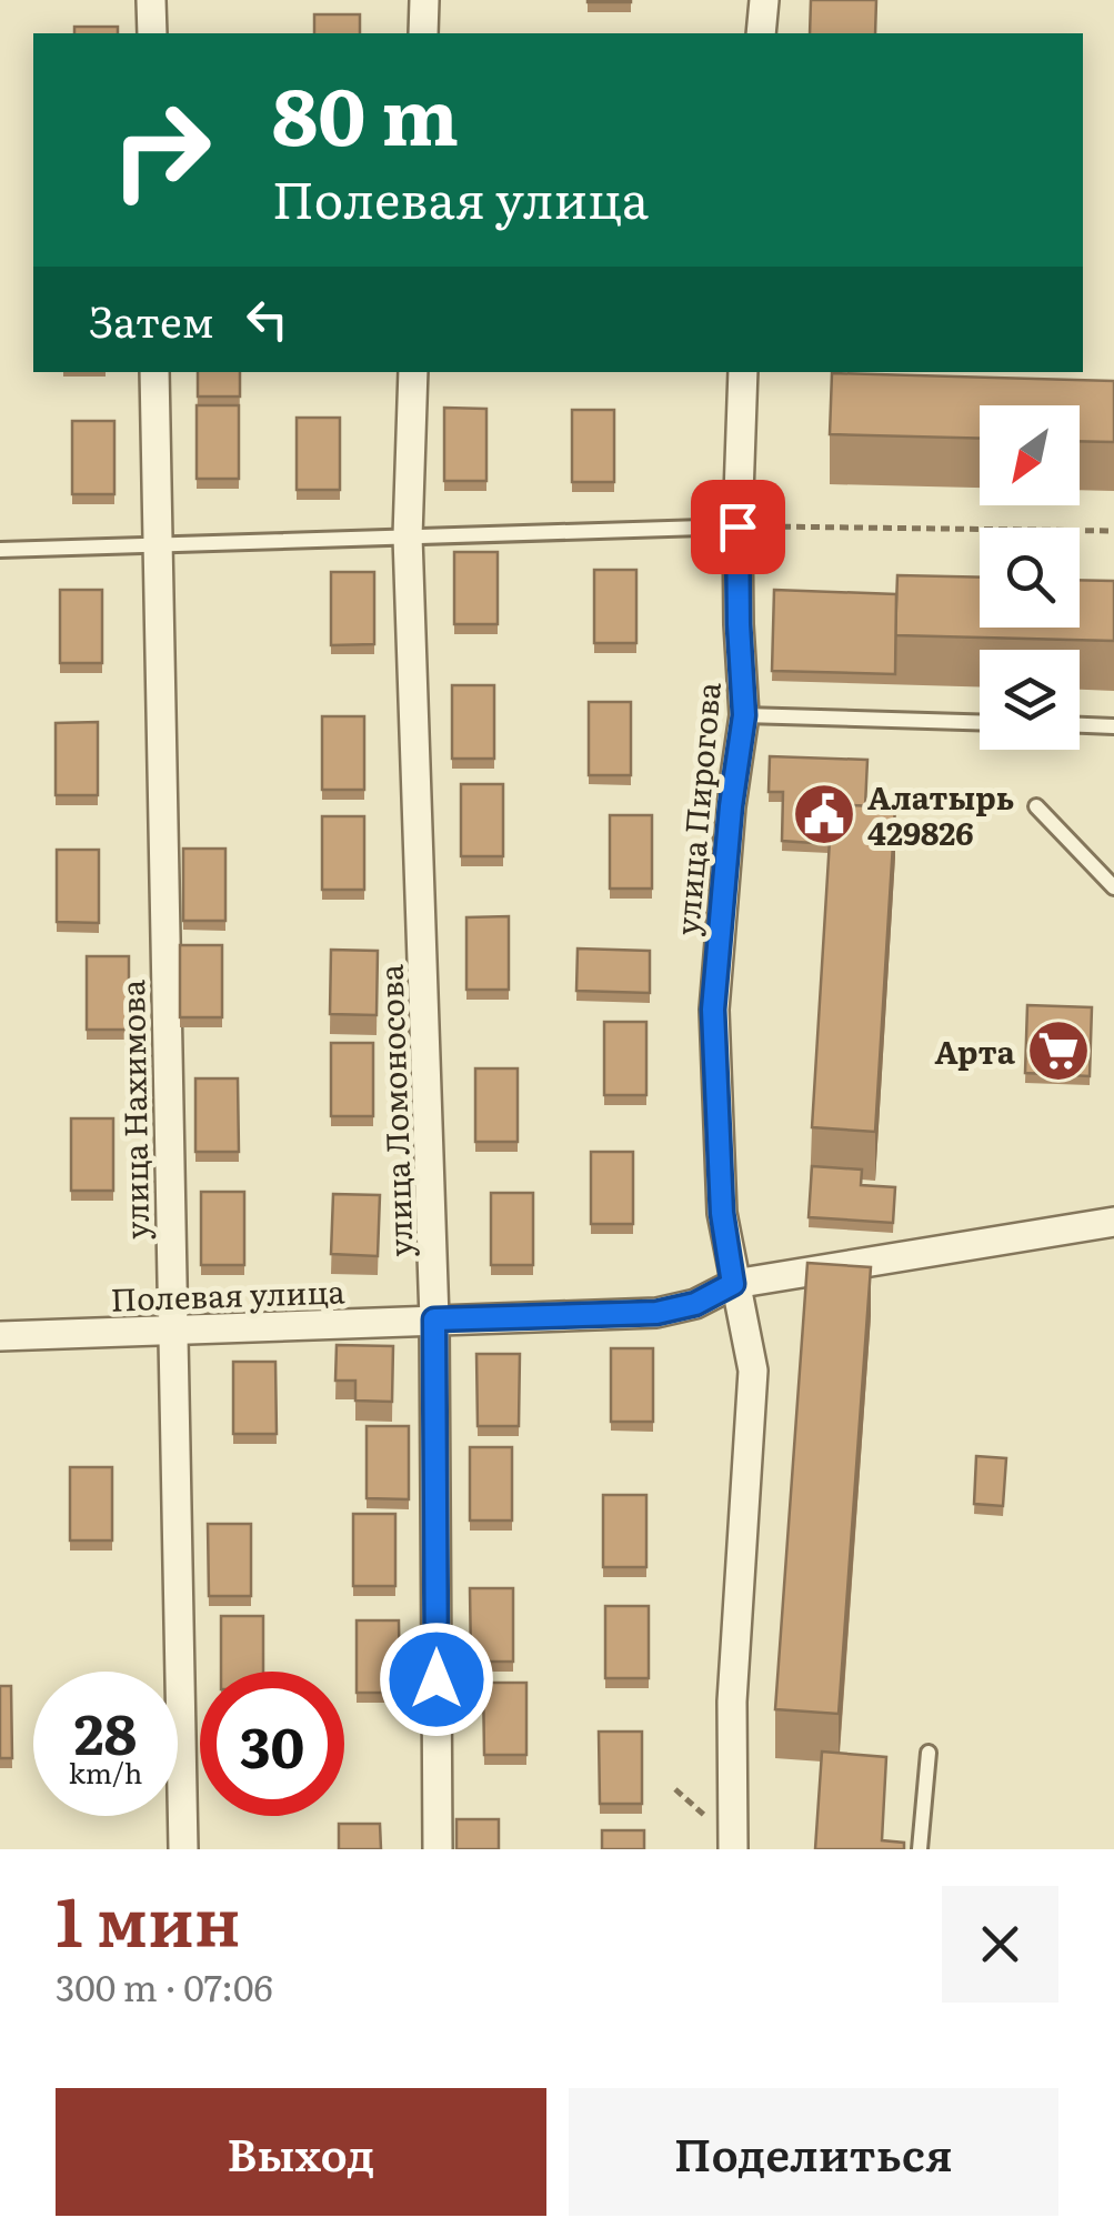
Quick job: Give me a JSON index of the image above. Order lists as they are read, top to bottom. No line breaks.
{"streets":{"street":["улица Пирогова","улица Нахимова","улица Ломоносова","Полевая улица"]},"crossings":[["улица Пирогова","Полевая улица"],["улица Нахимова","Полевая улица"],["улица Ломоносова","Полевая улица"]],"places":{"public building":["Алатырь 429826"],"supermarket":["Арта"]},"north":"bottom left","page":{"turn":["80 m","Полевая улица"],"then":"Затем","speed":"28 km/h","limit":"30","heading":["1 мин","300 m · 07:06"],"buttons":["Выход","Поделиться"]}}
